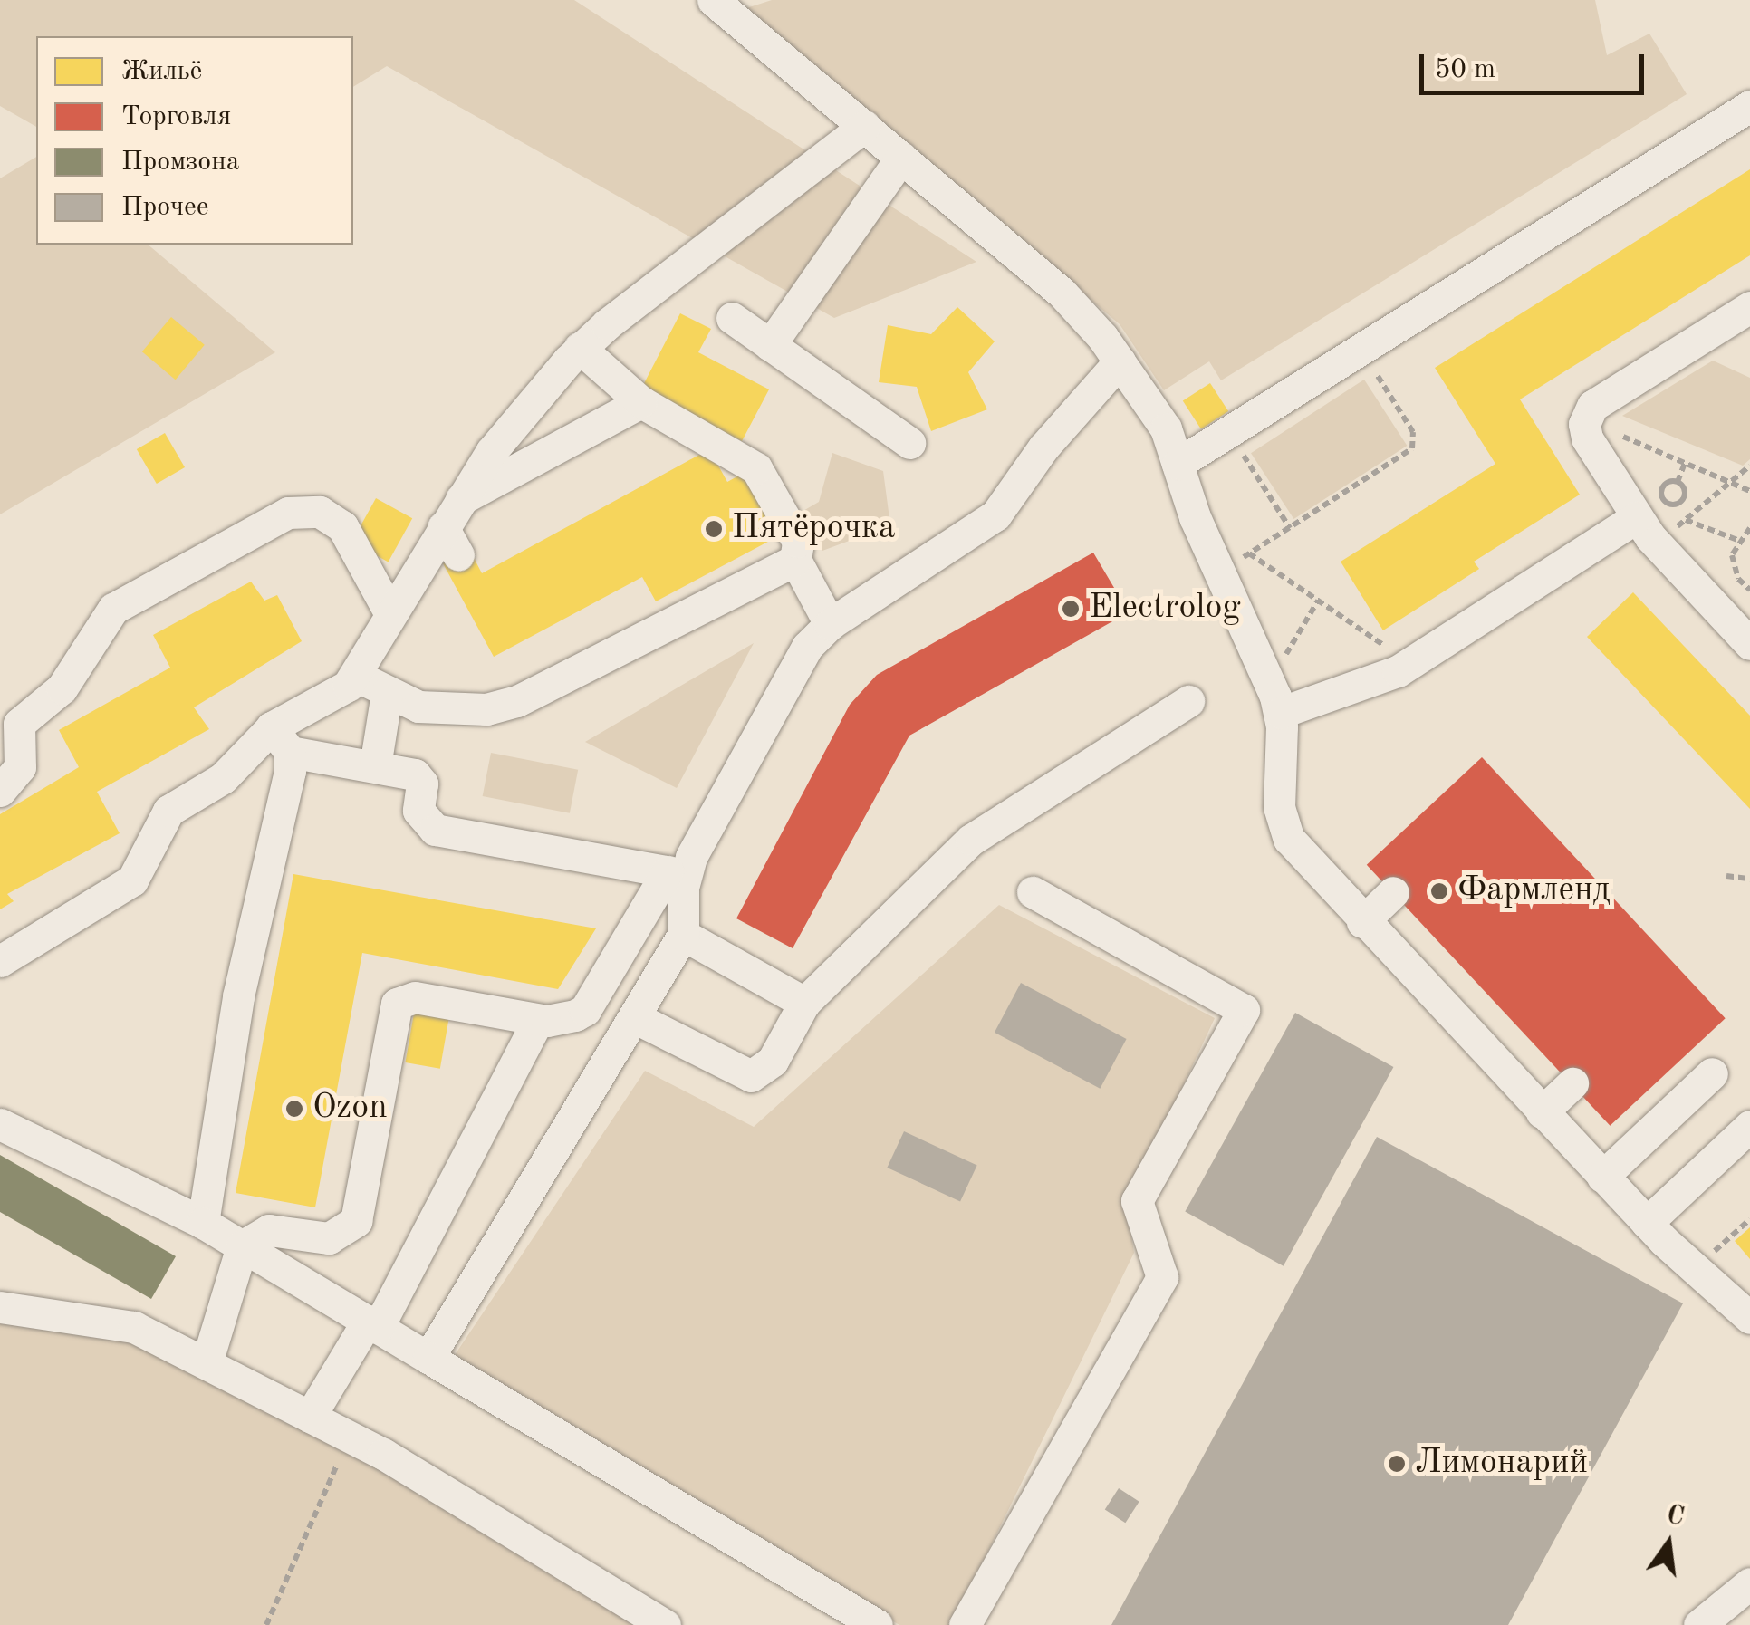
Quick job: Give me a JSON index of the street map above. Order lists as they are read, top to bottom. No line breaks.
{"places":["Пятёрочка","Electrolog","Фармленд","Ozon","Лимонарий"],"legend":["Жильё","Торговля","Промзона","Прочее"],"scale_bar":"50 m","north":"top"}
